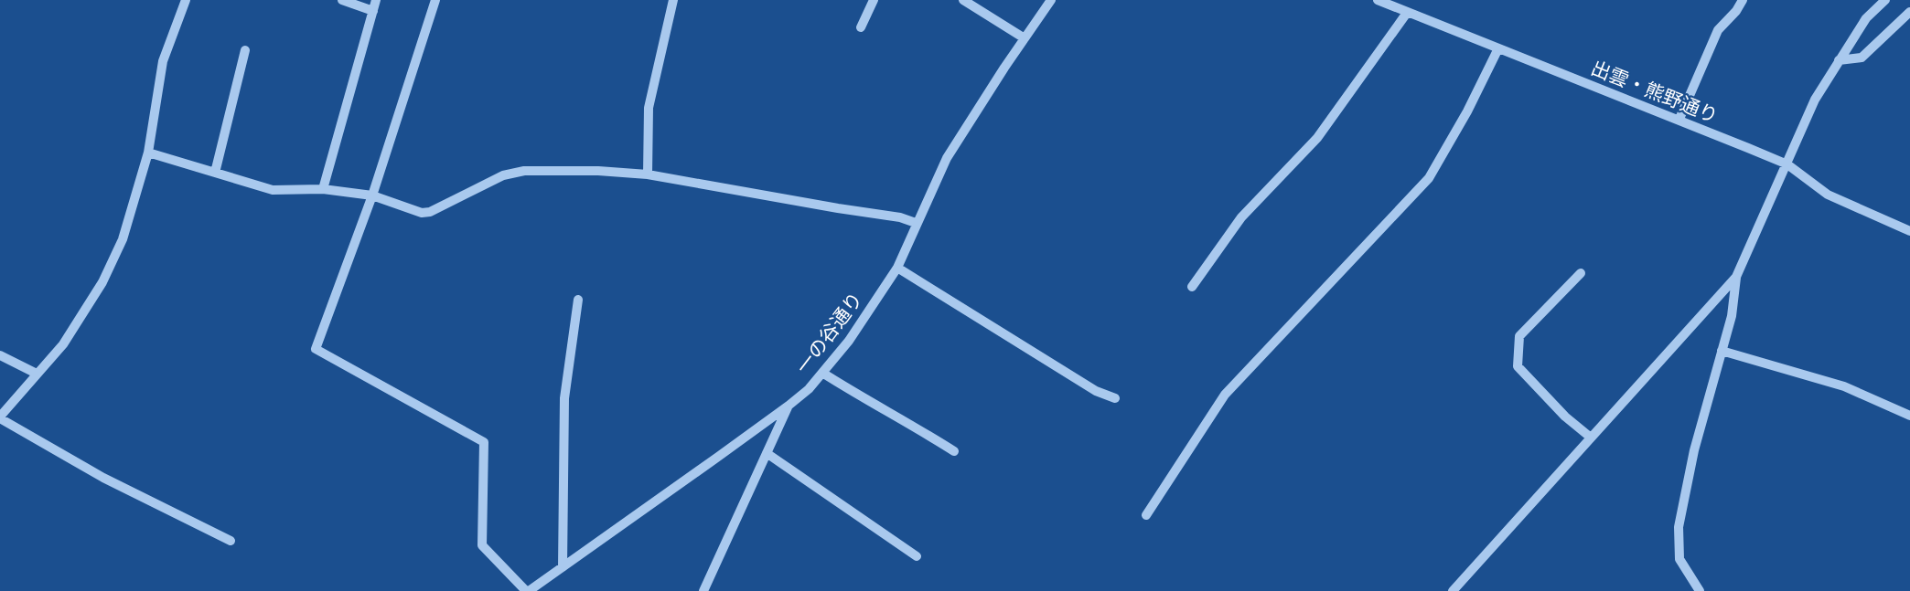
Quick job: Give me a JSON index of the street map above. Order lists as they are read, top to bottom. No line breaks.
{"streets":{"street":["出雲・熊野通り","一の谷通り"]}}
